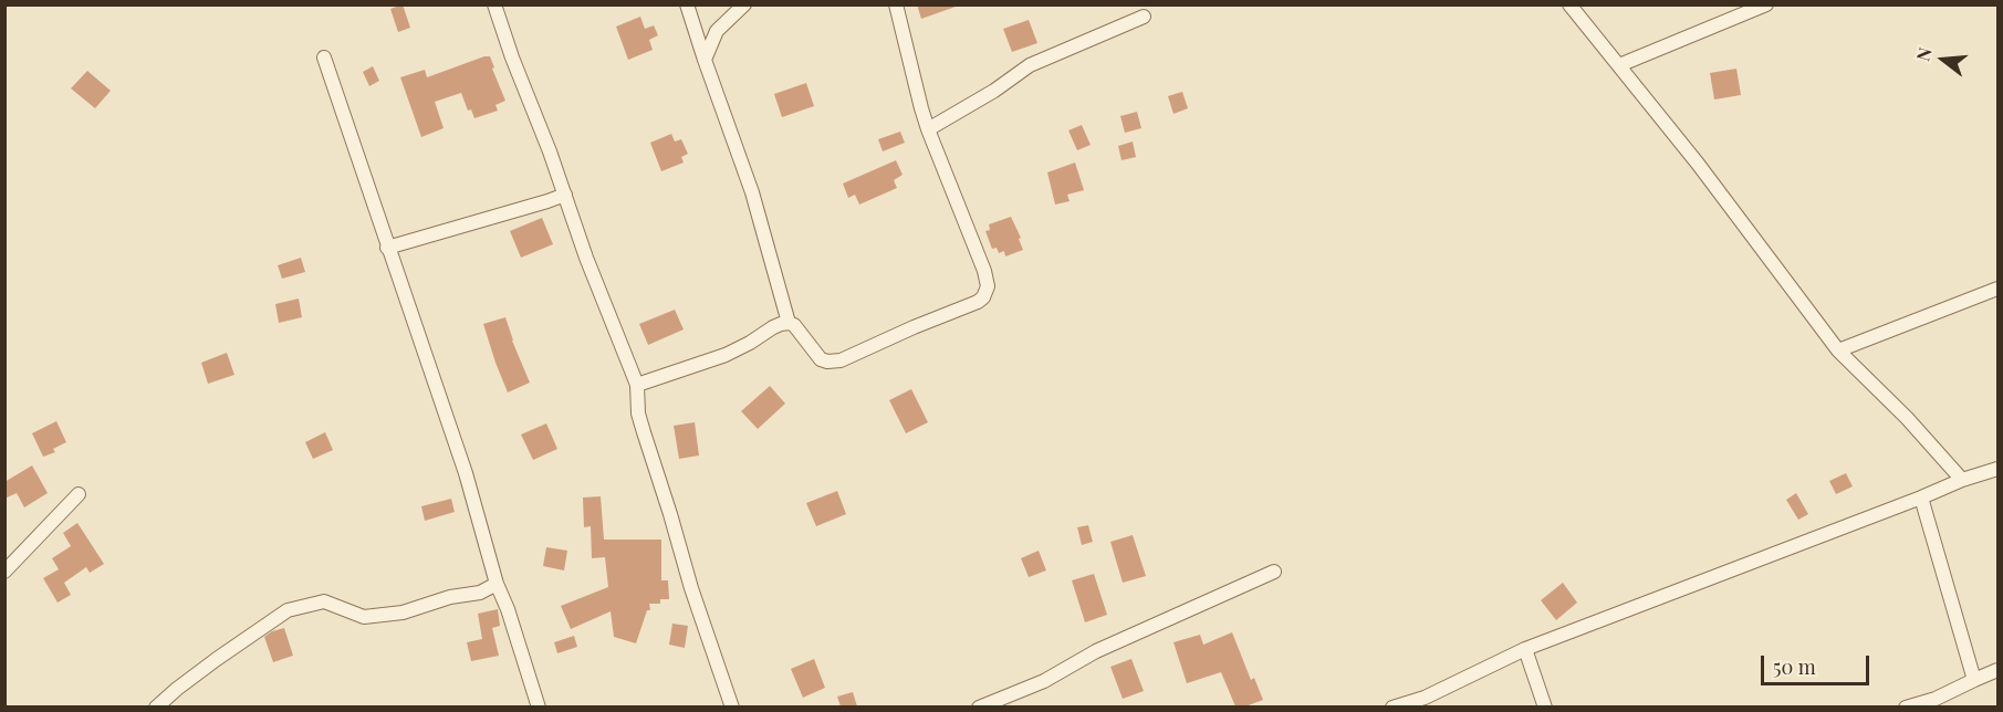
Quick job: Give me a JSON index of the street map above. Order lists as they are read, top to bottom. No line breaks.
{"scale_bar":"50 m","north":"left"}
